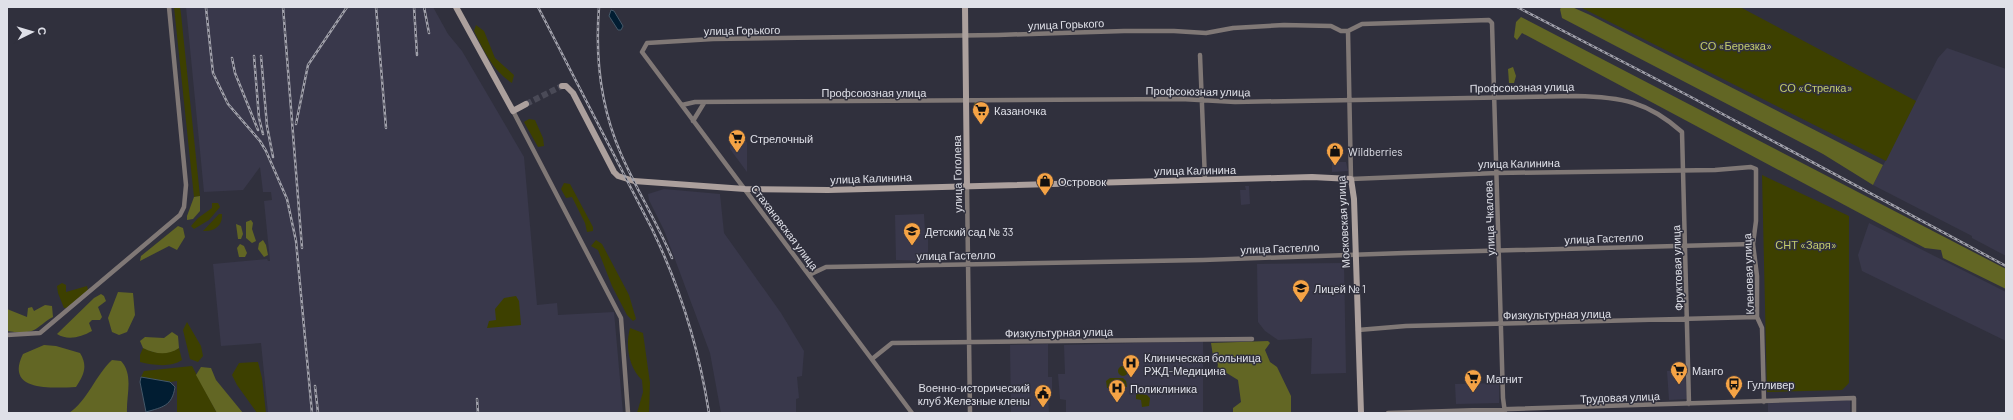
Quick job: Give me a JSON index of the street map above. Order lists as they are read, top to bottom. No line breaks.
{"streets":{"main road":["улица Калинина","улица Гоголева","Московская улица"],"street":["улица Горького","Профсоюзная улица","улица Чкалова","Стахановская улица","улица Гастелло","Фруктовая улица","Кленовая улица","Физкультурная улица","Трудовая улица"]},"crossings":[["улица Горького","улица Гоголева"],["улица Горького","улица Чкалова"],["улица Горького","Московская улица"],["улица Горького","Стахановская улица"],["Профсоюзная улица","улица Гоголева"],["Профсоюзная улица","улица Чкалова"],["Профсоюзная улица","Московская улица"],["Профсоюзная улица","Стахановская улица"],["Профсоюзная улица","Фруктовая улица"],["улица Калинина","улица Гоголева"],["улица Калинина","улица Чкалова"],["улица Калинина","Московская улица"],["улица Калинина","Стахановская улица"],["улица Калинина","Фруктовая улица"],["улица Калинина","Кленовая улица"],["улица Гоголева","улица Гастелло"],["улица Гоголева","Физкультурная улица"],["улица Чкалова","Московская улица"],["улица Чкалова","улица Гастелло"],["улица Чкалова","Физкультурная улица"],["улица Чкалова","Трудовая улица"],["Московская улица","улица Гастелло"],["Московская улица","Физкультурная улица"],["Стахановская улица","улица Гастелло"],["Стахановская улица","Физкультурная улица"],["улица Гастелло","Фруктовая улица"],["улица Гастелло","Кленовая улица"],["Фруктовая улица","Физкультурная улица"],["Фруктовая улица","Трудовая улица"],["Кленовая улица","Физкультурная улица"],["Кленовая улица","Трудовая улица"]],"parks":["СО «Березка»","СО «Стрелка»","СНТ «Заря»"],"places":{"supermarket":["Казаночка","Стрелочный","Манго","Магнит"],"shop":["Wildberries","Островок"],"school or university":["Детский сад № 33","Лицей № 1"],"hospital":["Клиническая больница РЖД-Медицина","Поликлиника"],"bus stop":["Гулливер"],"public building":["Военно-исторический клуб Железные клены"]},"north":"right"}
